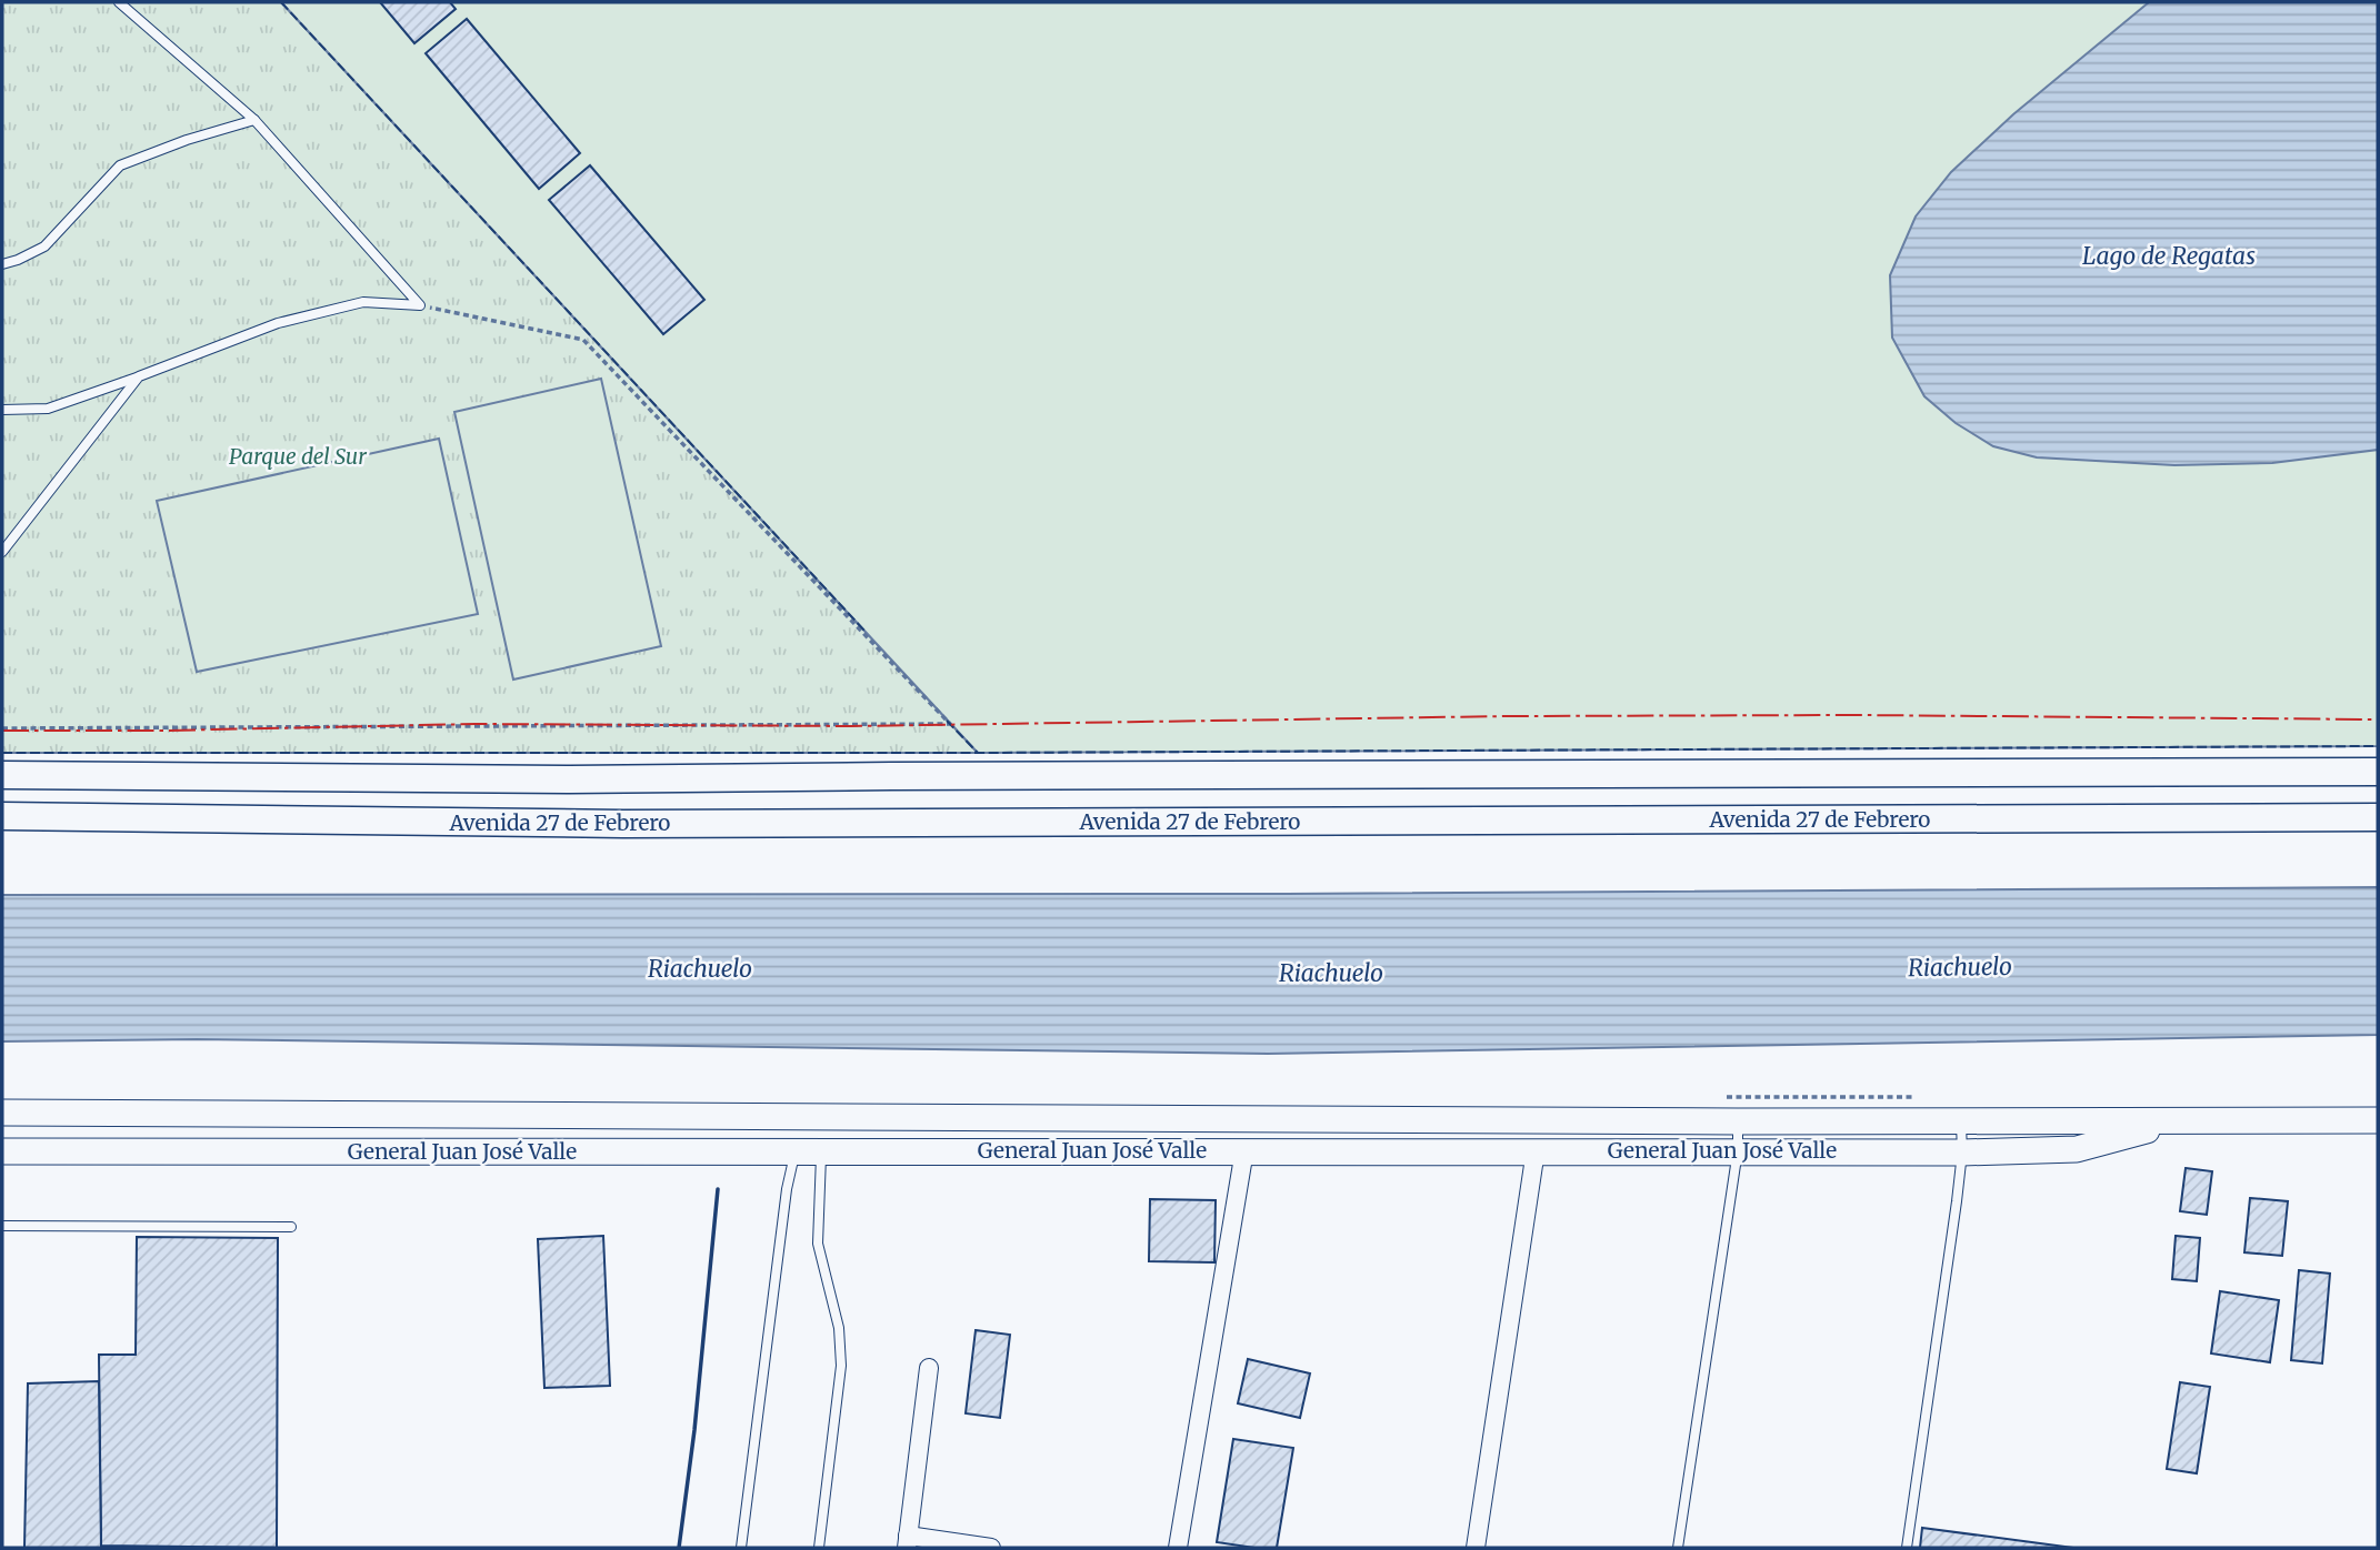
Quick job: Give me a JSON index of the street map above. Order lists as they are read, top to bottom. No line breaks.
{"streets":{"main road":["Avenida 27 de Febrero","General Juan José Valle"]},"water":["Lago de Regatas","Riachuelo"],"parks":["Parque del Sur"]}
